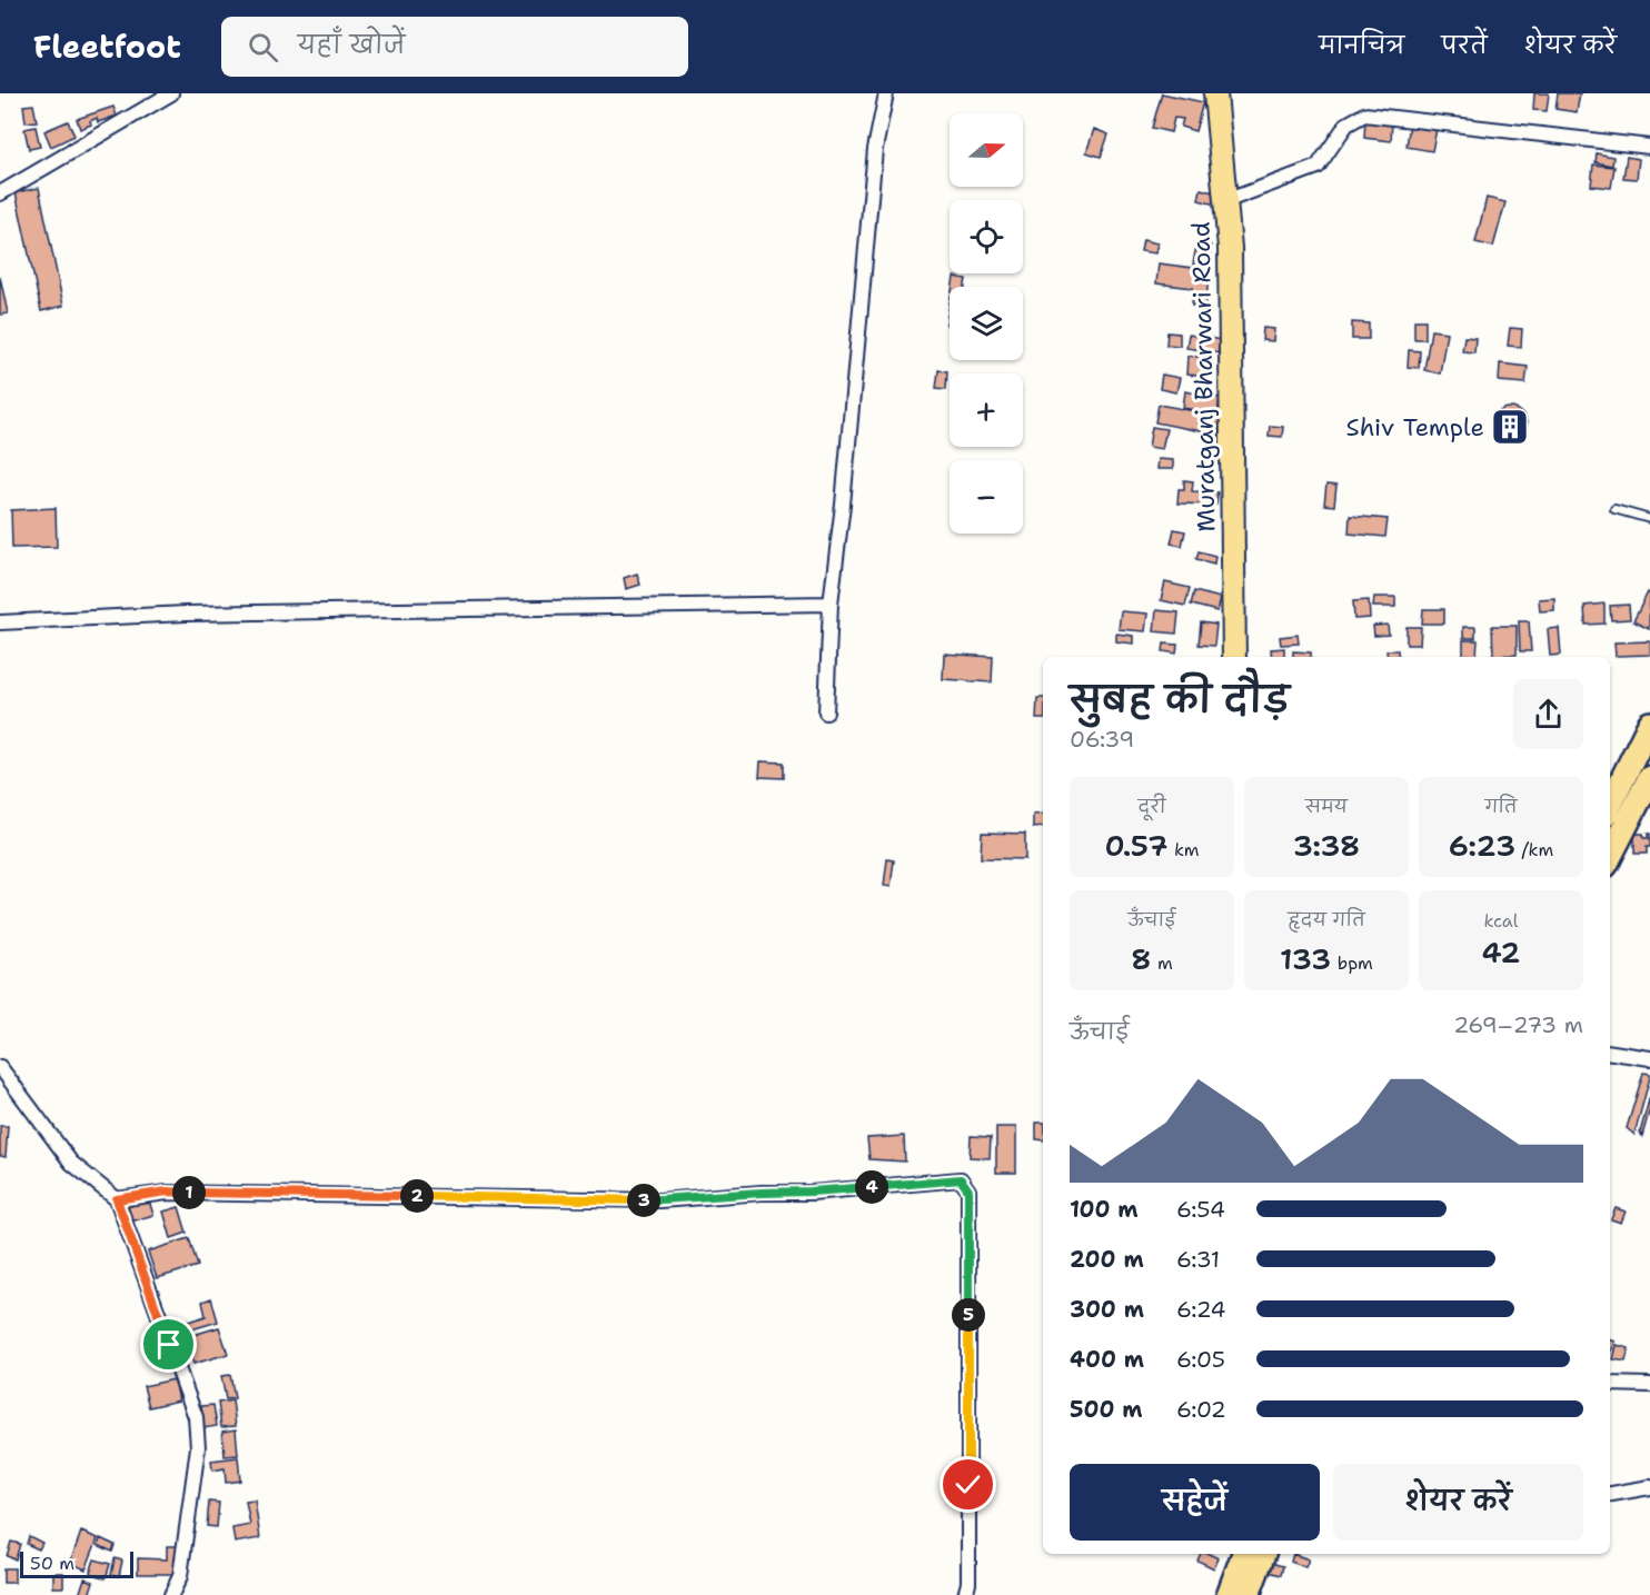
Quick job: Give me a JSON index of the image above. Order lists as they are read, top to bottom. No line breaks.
{"streets":{"main road":["Muratganj Bharwari Road"]},"places":{"building":["Shiv Temple"]},"scale_bar":"50 m","north":"right","page":{"header":"Fleetfoot","search":"यहाँ खोजें","nav":["मानचित्र","परतें","शेयर करें"],"map_buttons":["+","−"],"heading":["सुबह की दौड़","06:39"],"stats":[["दूरी","0.57 km"],["समय","3:38"],["गति","6:23 /km"],["ऊँचाई","8 m"],["हृदय गति","133 bpm"],["kcal","42"]],"chart":["ऊँचाई","269–273 m"],"pins":["4","1","2","3","5"],"list":[{"name":"100 m","note":"6:54"},{"name":"200 m","note":"6:31"},{"name":"300 m","note":"6:24"},{"name":"400 m","note":"6:05"},{"name":"500 m","note":"6:02"}],"buttons":["सहेजें","शेयर करें"],"scale":"50 m"}}
